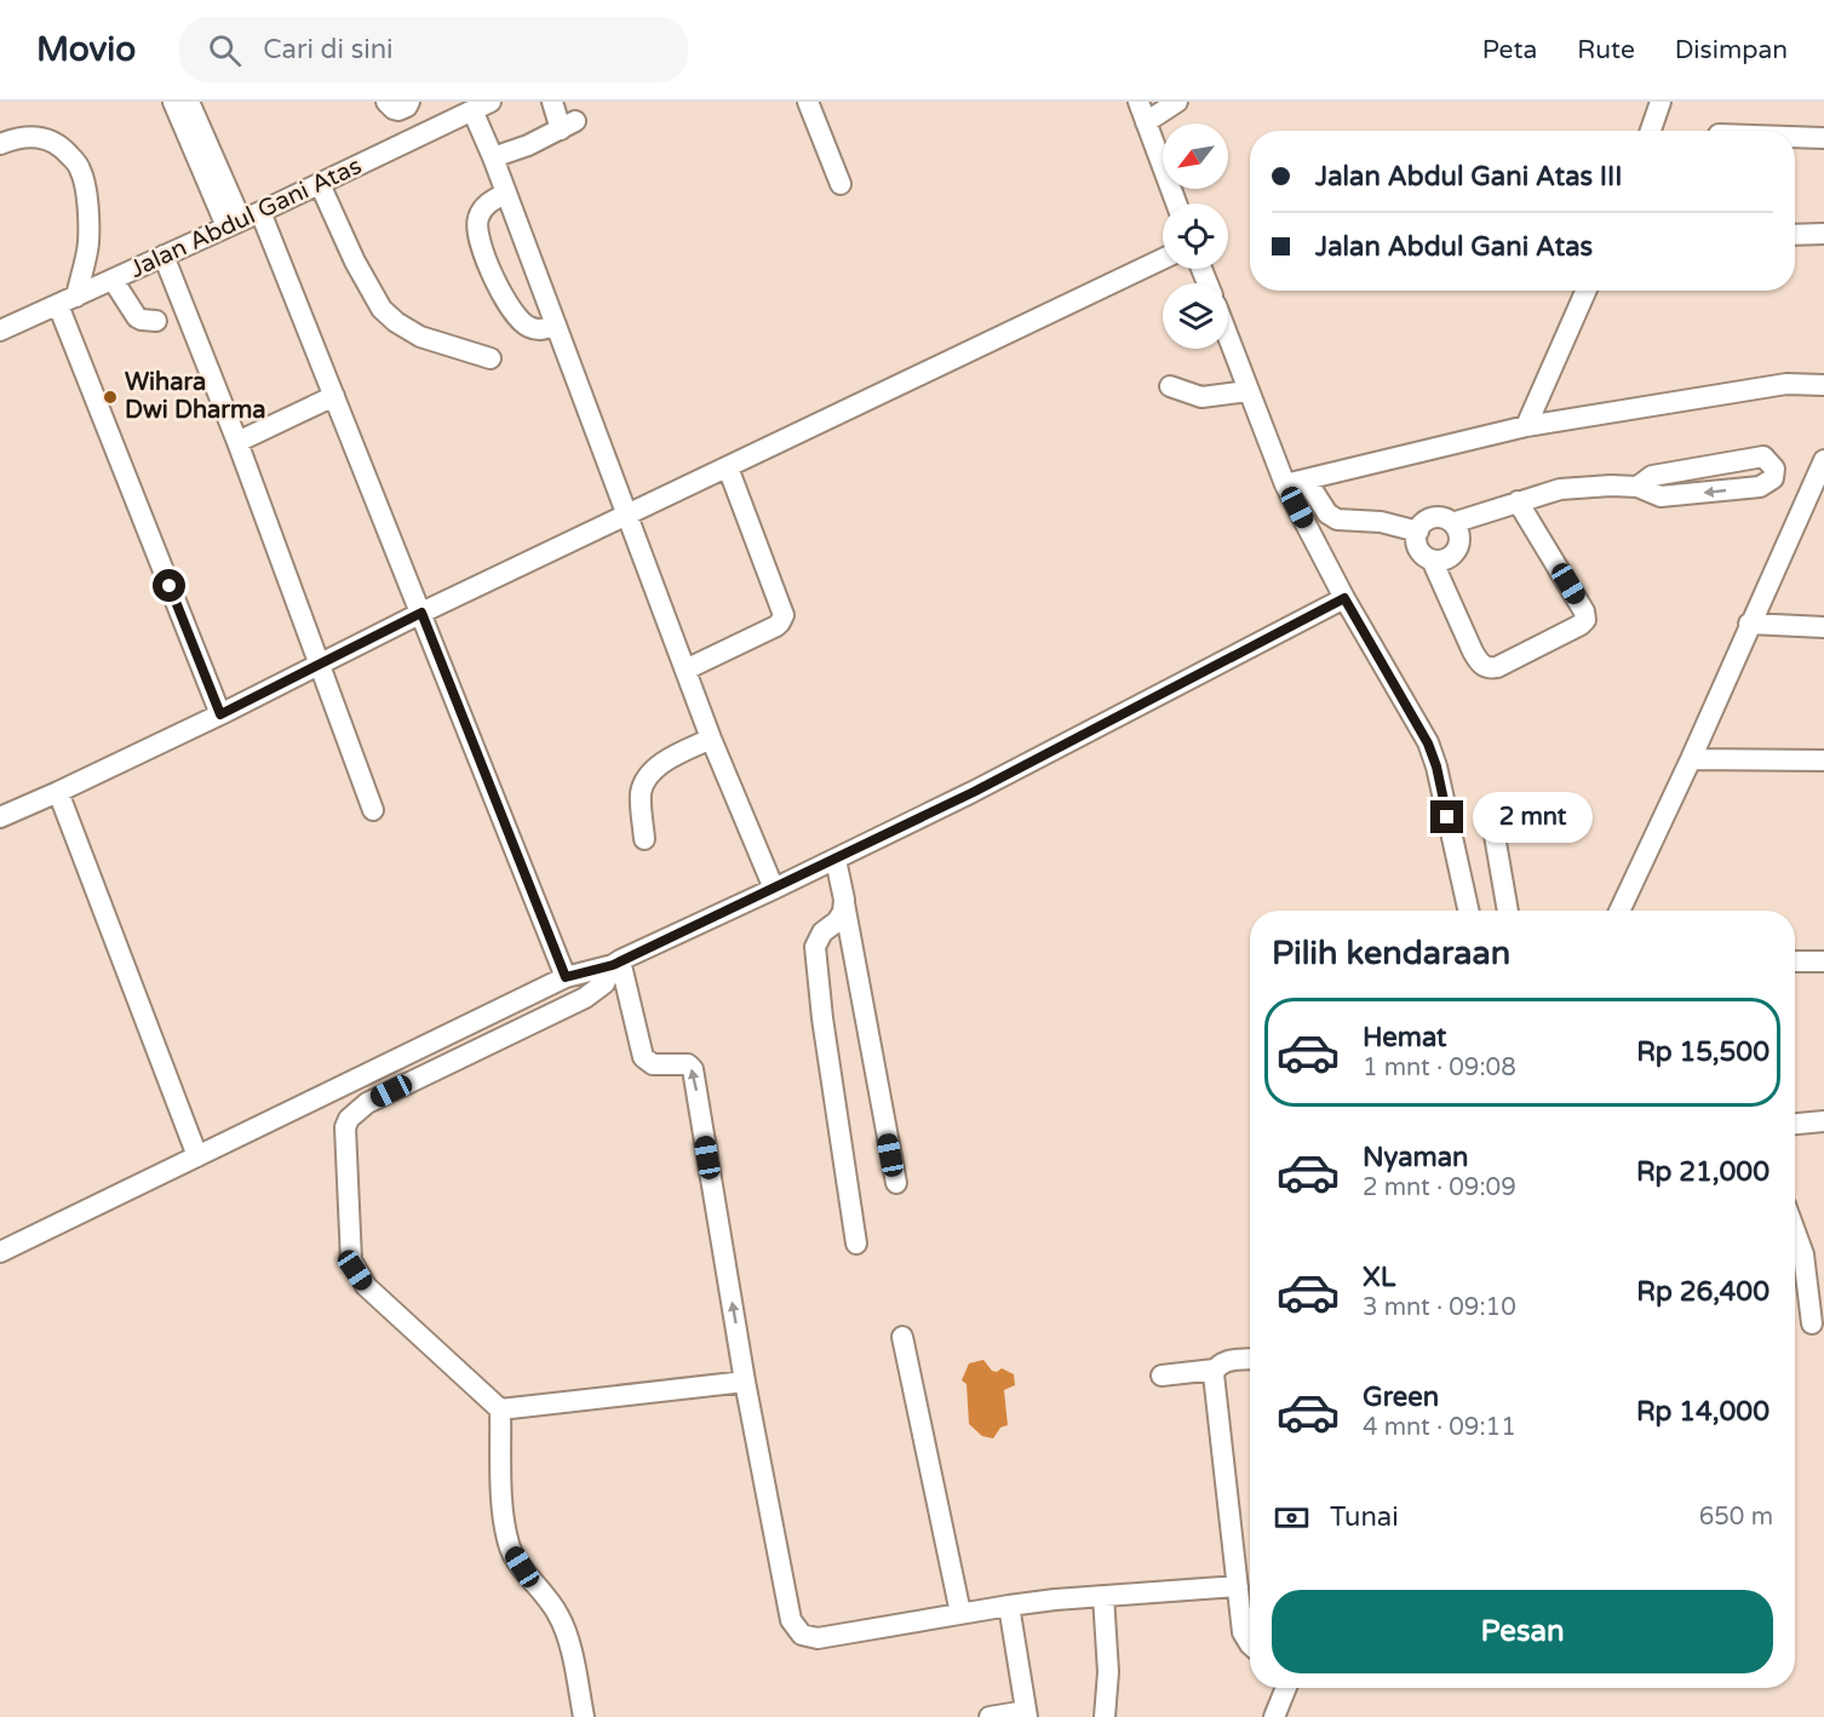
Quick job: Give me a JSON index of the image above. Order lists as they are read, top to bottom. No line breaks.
{"streets":{"street":["Jalan Abdul Gani Atas"]},"places":["Wihara Dwi Dharma"],"north":"bottom left","page":{"header":"Movio","search":"Cari di sini","nav":["Peta","Rute","Disimpan"],"banner":["Jalan Abdul Gani Atas III","Jalan Abdul Gani Atas"],"bubble":"2 mnt","heading":"Pilih kendaraan","list":[{"name":"Hemat","note":"1 mnt · 09:08","value":"Rp 15,500"},{"name":"Nyaman","note":"2 mnt · 09:09","value":"Rp 21,000"},{"name":"XL","note":"3 mnt · 09:10","value":"Rp 26,400"},{"name":"Green","note":"4 mnt · 09:11","value":"Rp 14,000"}],"pay":["Tunai","650 m"],"buttons":"Pesan"}}
